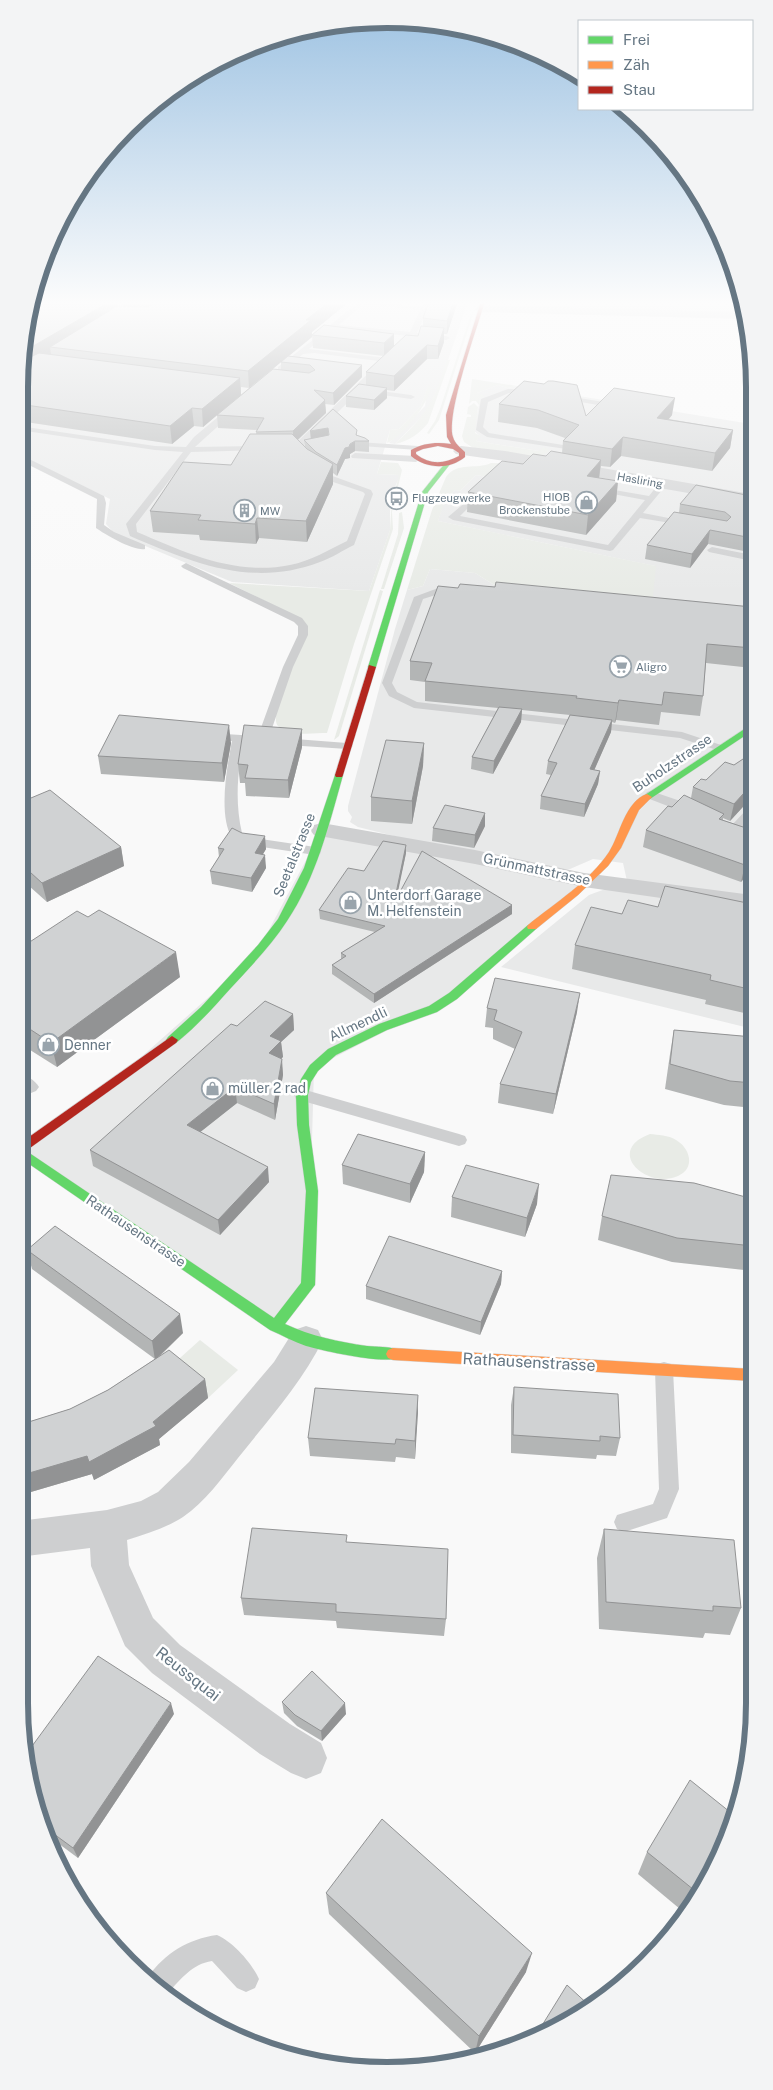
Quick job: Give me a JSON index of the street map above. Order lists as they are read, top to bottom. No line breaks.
{"streets":{"main road":["Buholzstrasse","Seetalstrasse","Allmendli","Rathausenstrasse"],"street":["Hasliring","Grünmattstrasse","Reussquai"]},"crossings":[["Hasliring","Seetalstrasse"],["Buholzstrasse","Grünmattstrasse"],["Buholzstrasse","Allmendli"],["Seetalstrasse","Grünmattstrasse"],["Grünmattstrasse","Allmendli"],["Allmendli","Rathausenstrasse"]],"places":{"bus stop":["Flugzeugwerke"],"shop":["HIOB Brockenstube","Unterdorf Garage M. Helfenstein","Denner","müller 2 rad"],"building":["MW"],"supermarket":["Aligro"]},"legend":["Frei","Zäh","Stau"]}
